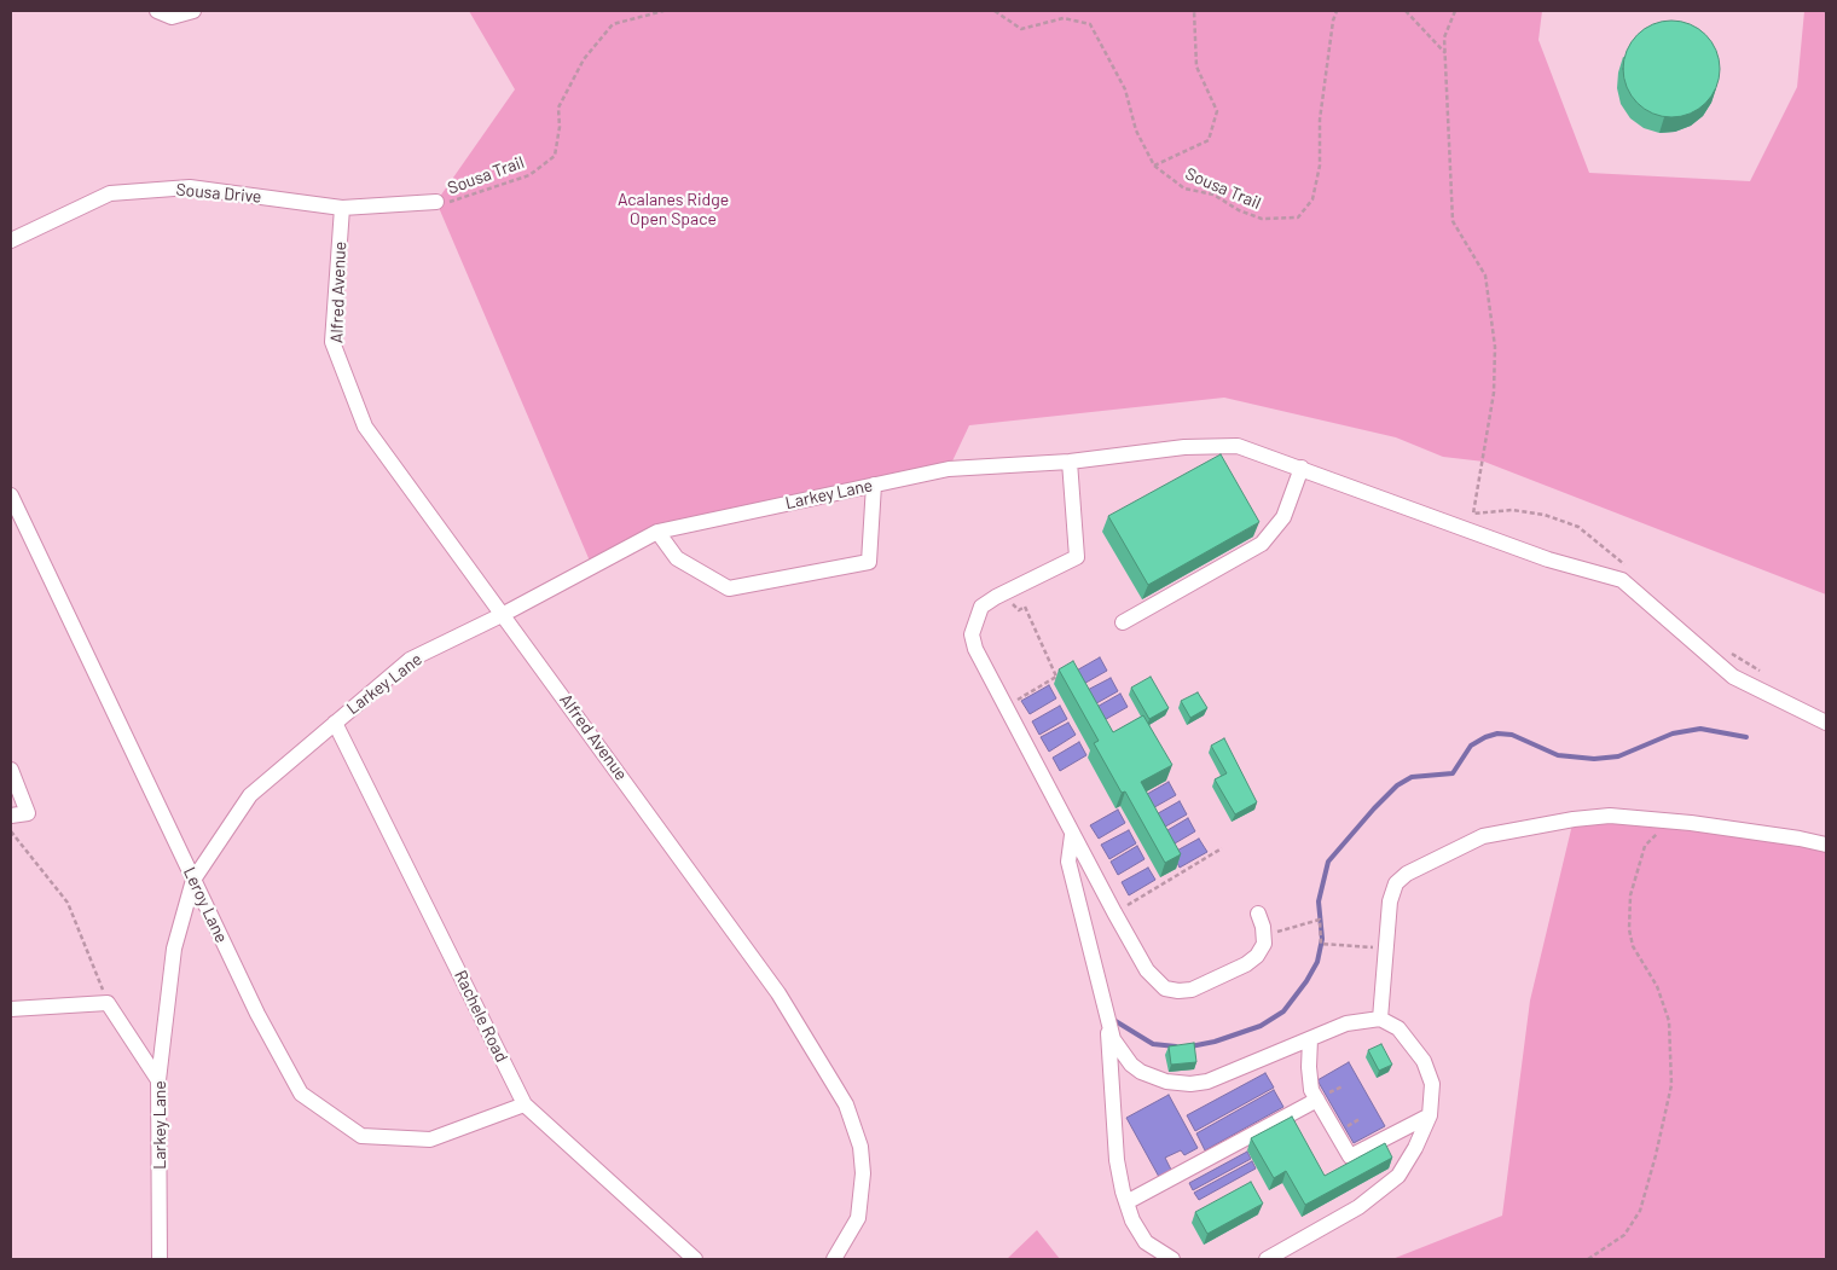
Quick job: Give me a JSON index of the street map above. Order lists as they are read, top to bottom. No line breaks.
{"streets":{"street":["Sousa Drive","Alfred Avenue","Larkey Lane","Leroy Lane","Rachele Road"],"path":["Sousa Trail"]},"crossings":[["Sousa Trail","Sousa Drive"],["Sousa Drive","Alfred Avenue"],["Alfred Avenue","Larkey Lane"],["Larkey Lane","Leroy Lane"],["Larkey Lane","Rachele Road"],["Leroy Lane","Rachele Road"]],"parks":["Acalanes Ridge Open Space"]}
